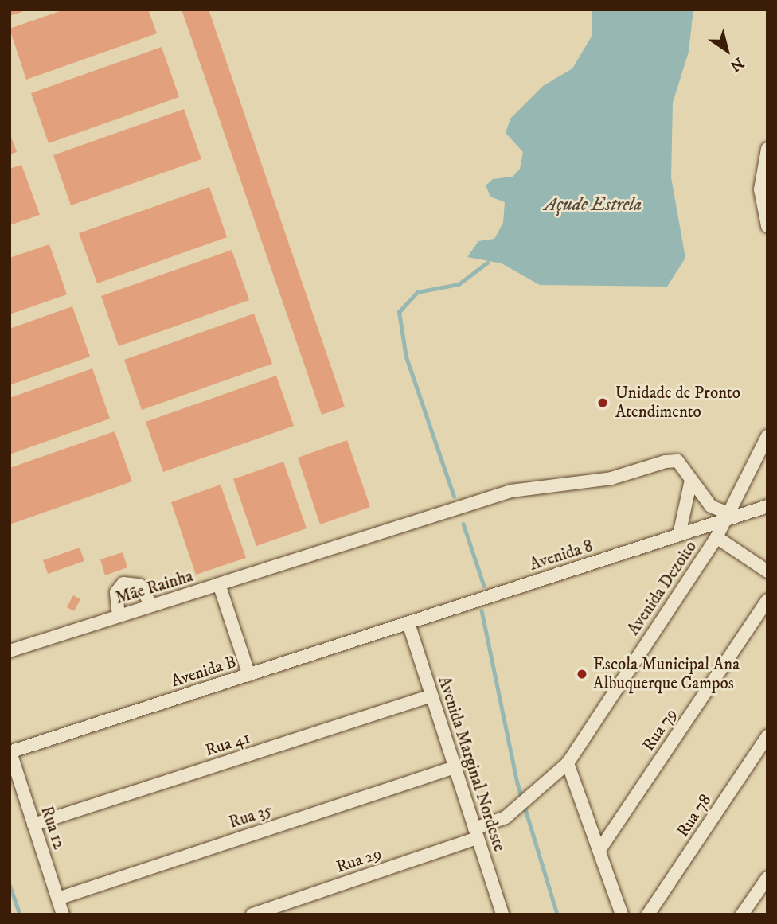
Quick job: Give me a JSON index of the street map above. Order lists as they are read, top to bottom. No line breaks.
{"streets":{"street":["Avenida 8","Mãe Rainha","Avenida Dezoito","Avenida B","Rua 79","Rua 41","Avenida Marginal Nordeste","Rua 78","Rua 35","Rua 12","Rua 29"]},"crossings":[["Avenida 8","Avenida Dezoito"],["Avenida 8","Avenida B"],["Avenida 8","Avenida Marginal Nordeste"],["Mãe Rainha","Avenida B"],["Avenida Dezoito","Rua 29"],["Avenida B","Avenida Marginal Nordeste"],["Avenida B","Rua 12"],["Rua 41","Avenida Marginal Nordeste"],["Rua 41","Rua 12"],["Avenida Marginal Nordeste","Rua 35"],["Avenida Marginal Nordeste","Rua 29"],["Rua 35","Rua 12"]],"water":["Açude Estrela"],"places":["Unidade de Pronto Atendimento","Escola Municipal Ana Albuquerque Campos"],"north":"bottom right"}
